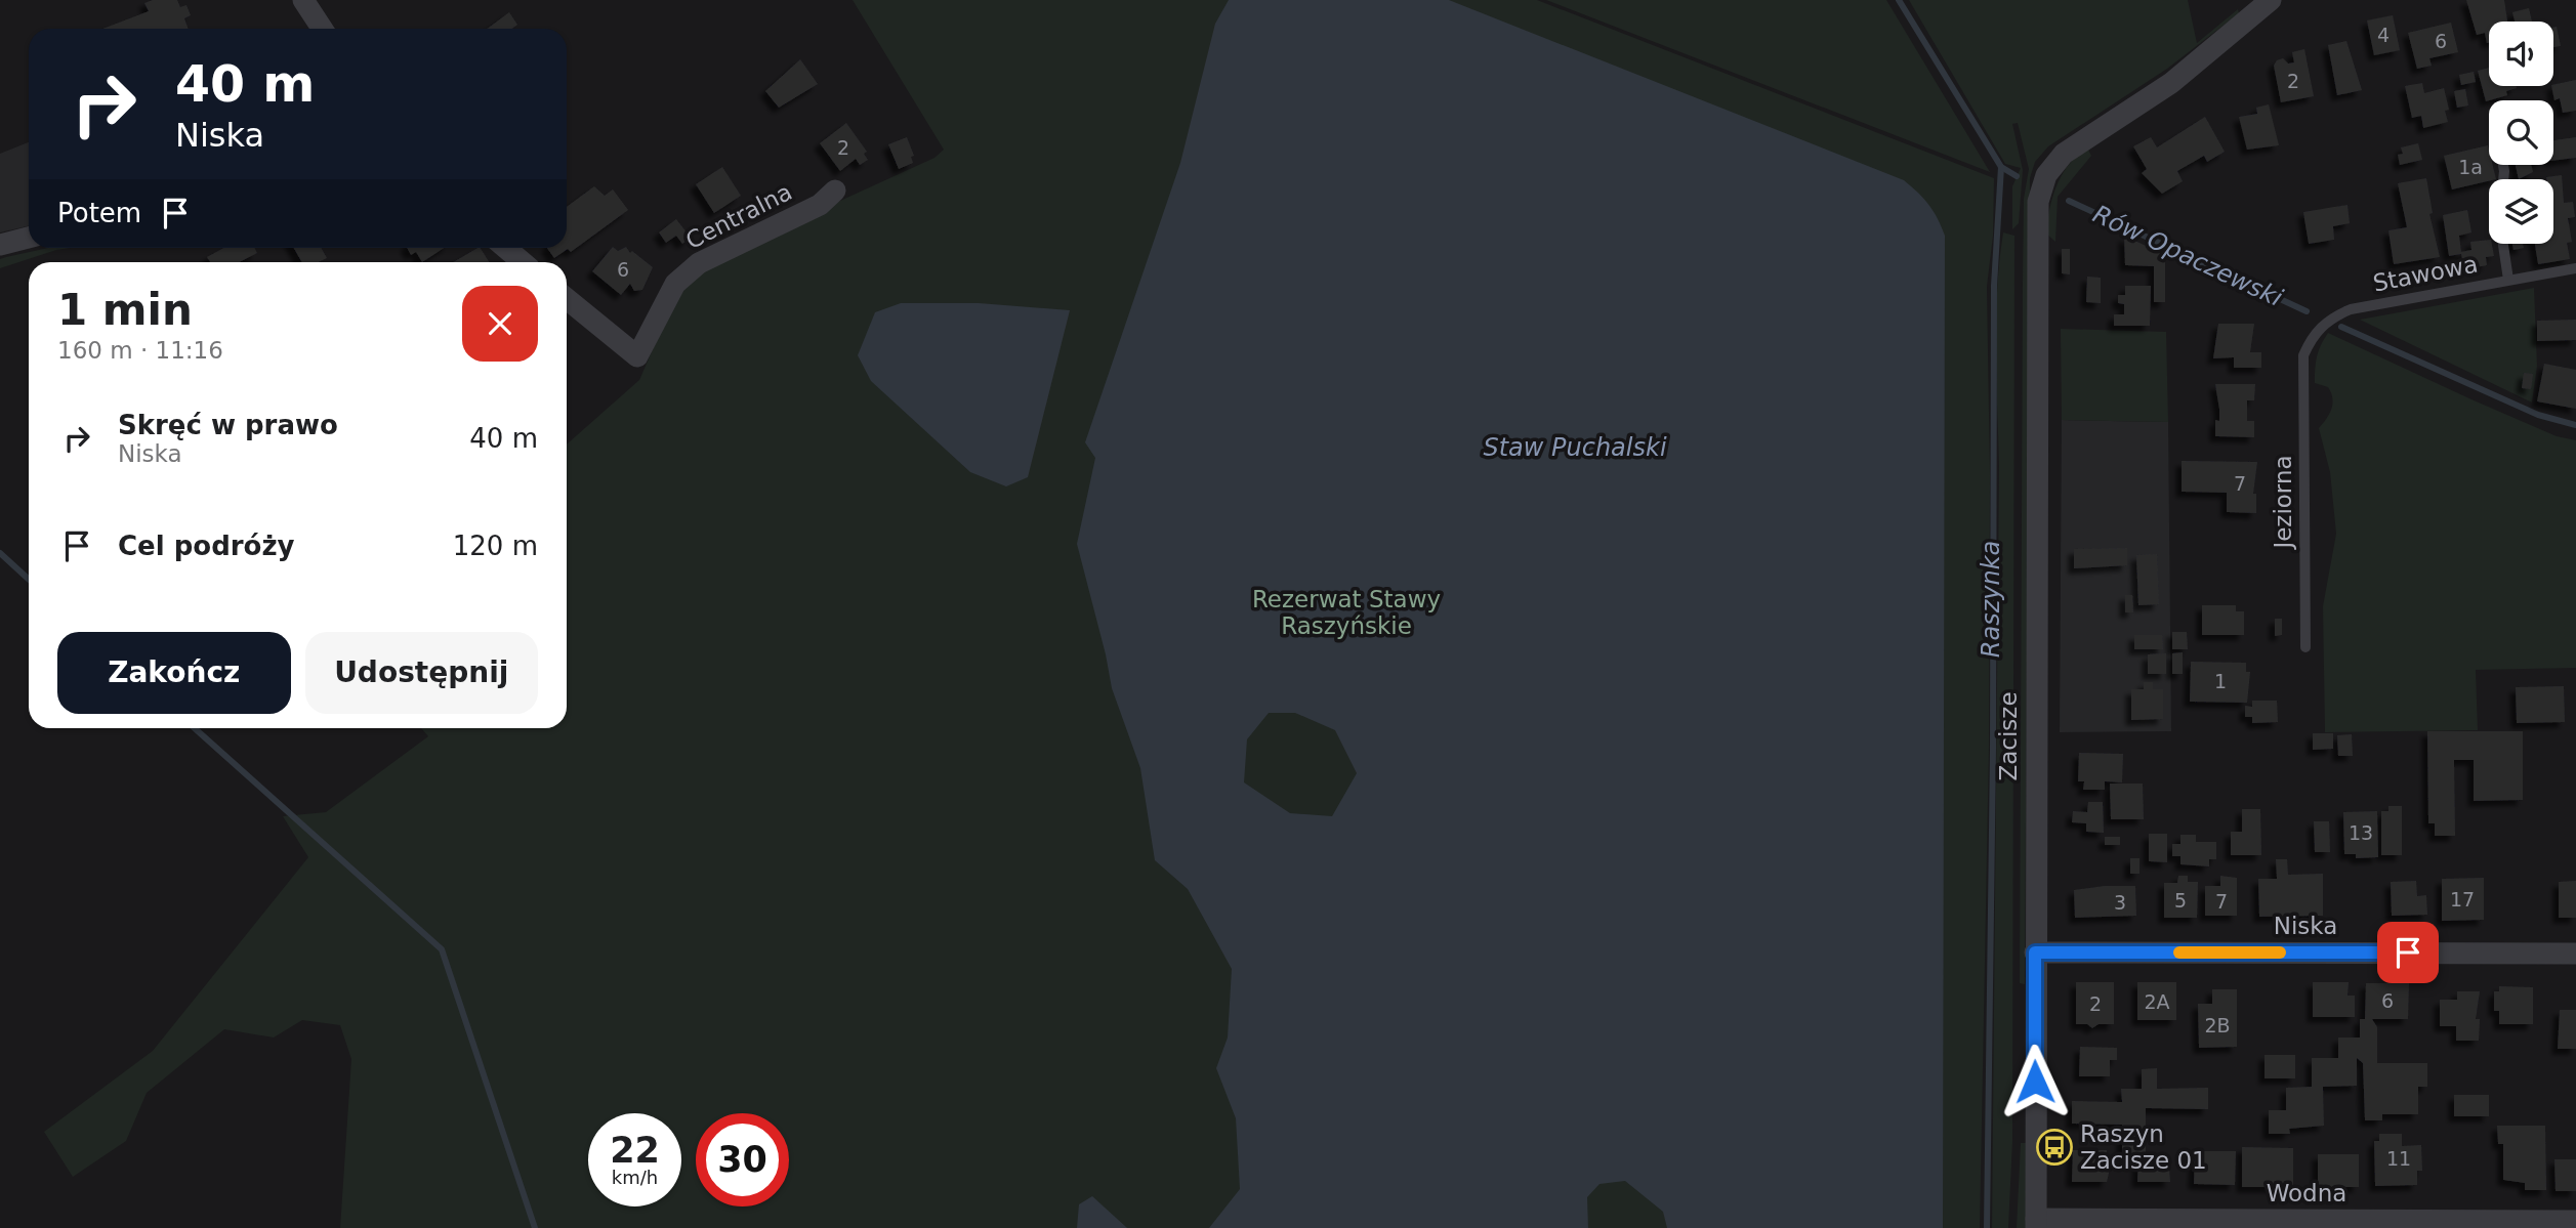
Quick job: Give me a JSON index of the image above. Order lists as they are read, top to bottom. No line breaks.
{"streets":{"street":["Centralna","Zacisze","Niska","Wodna"],"lane":["Stawowa","Jeziorna"]},"crossings":[["Stawowa","Jeziorna"],["Zacisze","Niska"],["Zacisze","Wodna"]],"water":["Rów Opaczewski","Staw Puchalski","Raszynka"],"parks":["Rezerwat Stawy Raszyńskie"],"places":{"bus stop":["Raszyn Zacisze 01"]},"house_numbers":["4","6","2","2","1a","6","7","1","13","17","5","7","3","6","2A","2","2B","11"],"page":{"turn":["40 m","Niska"],"then":"Potem","heading":["1 min","160 m · 11:16"],"list":[{"name":"Skręć w prawo","note":"Niska","value":"40 m"},{"name":"Cel podróży","value":"120 m"}],"buttons":["Zakończ","Udostępnij"],"speed":"22 km/h","limit":"30"}}
